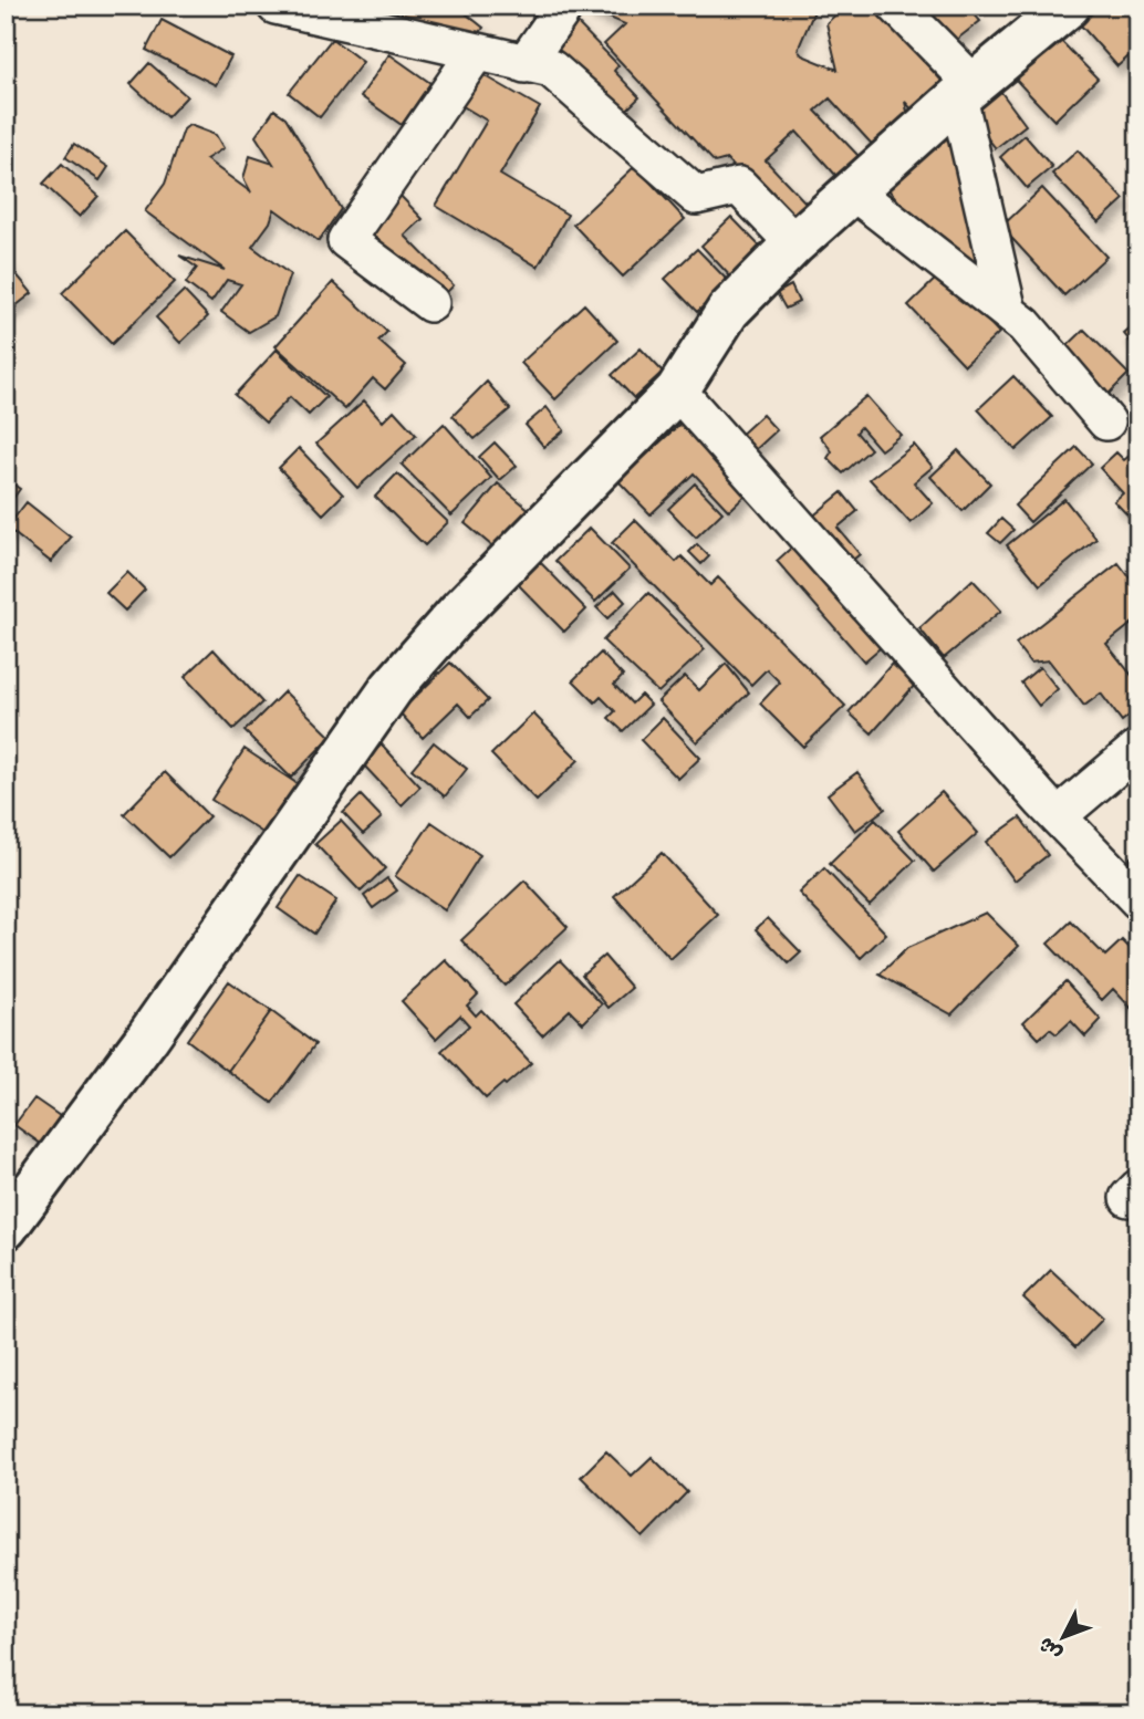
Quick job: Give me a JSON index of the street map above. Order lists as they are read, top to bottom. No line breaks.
{"north":"bottom left"}
